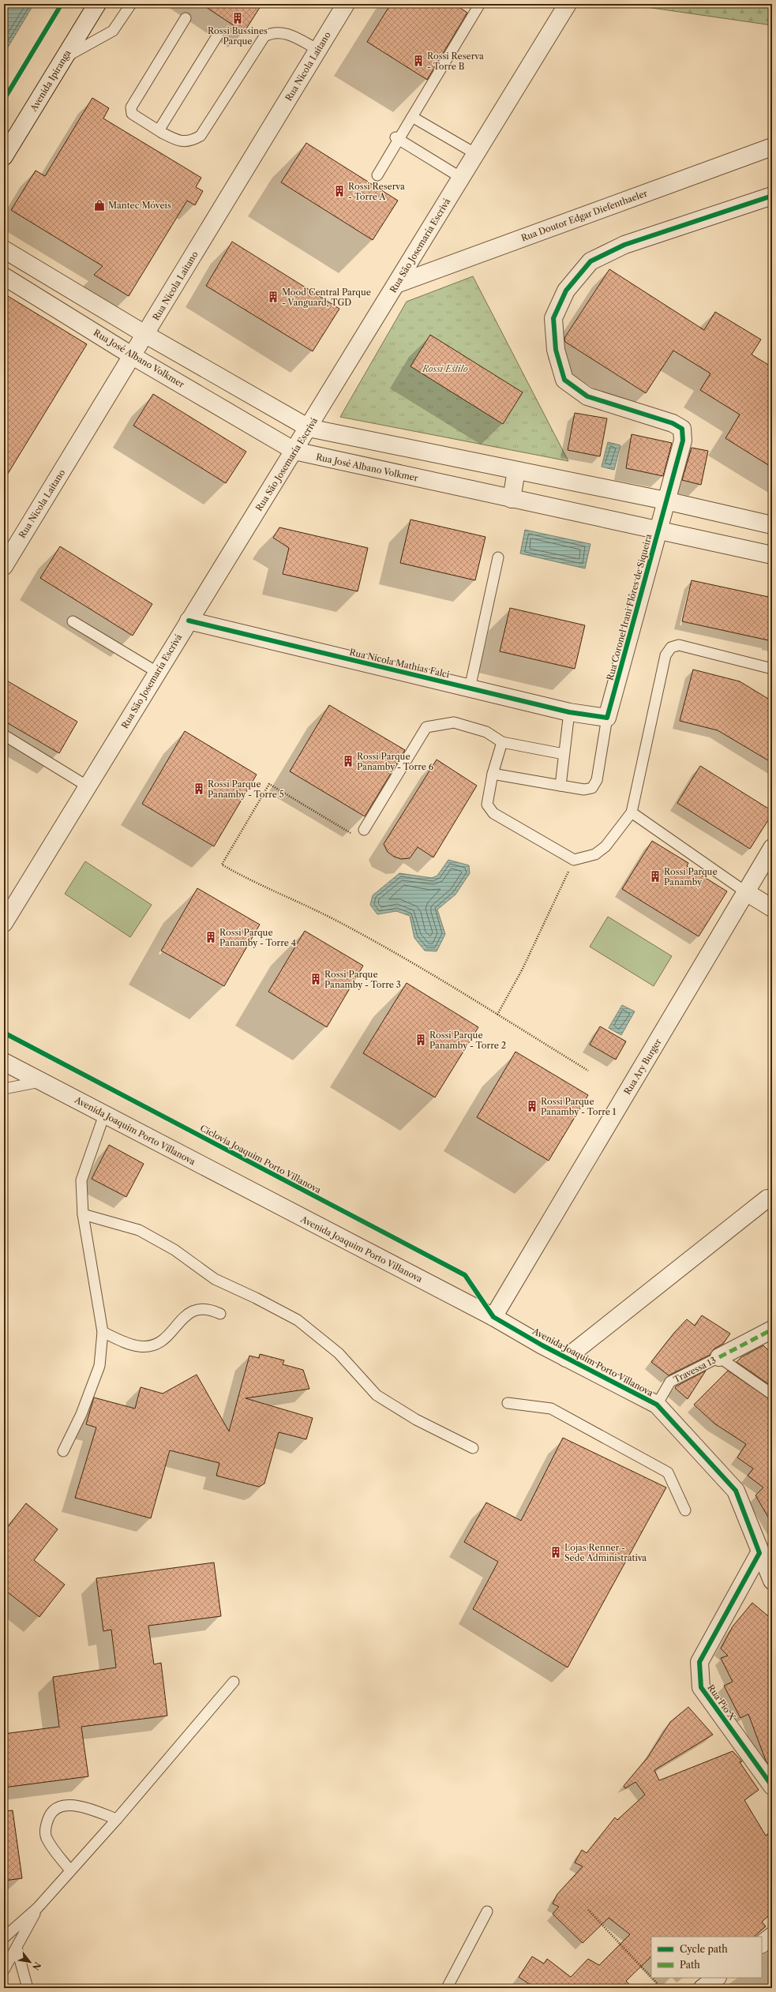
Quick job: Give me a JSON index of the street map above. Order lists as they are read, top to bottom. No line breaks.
{"streets":{"street":["Rua Nicola Laitano","Avenida Ipiranga","Rua Doutor Edgar Diefenthaeler","Rua São Josemaría Escrivá","Rua José Albano Volkmer","Rua Coronel Irani Flôres de Siqueira","Rua Nicola Mathias Falci","Rua Ary Burger","Avenida Joaquim Porto Villanova","Rua Pio X"],"lane":["Travessa 13"],"cycle path":["Ciclovia Joaquim Porto Villanova"]},"crossings":[["Rua Nicola Laitano","Rua José Albano Volkmer"],["Rua Doutor Edgar Diefenthaeler","Rua São Josemaría Escrivá"],["Rua São Josemaría Escrivá","Rua José Albano Volkmer"],["Rua São Josemaría Escrivá","Rua Nicola Mathias Falci"],["Rua José Albano Volkmer","Rua Coronel Irani Flôres de Siqueira"],["Rua Coronel Irani Flôres de Siqueira","Rua Nicola Mathias Falci"],["Rua Ary Burger","Avenida Joaquim Porto Villanova"],["Avenida Joaquim Porto Villanova","Travessa 13"],["Avenida Joaquim Porto Villanova","Rua Pio X"]],"parks":["Rossi Estilo"],"places":{"building":["Rossi Bussines Parque","Rossi Reserva - Torre B","Rossi Reserva - Torre A","Mood Central Parque - Vanguard, TGD","Rossi Parque Panamby - Torre 6","Rossi Parque Panamby - Torre 5","Rossi Parque Panamby","Rossi Parque Panamby - Torre 4","Rossi Parque Panamby - Torre 3","Rossi Parque Panamby - Torre 2","Rossi Parque Panamby - Torre 1","Lojas Renner - Sede Administrativa"],"shop":["Mantec Móveis"]},"legend":["Cycle path","Path"],"north":"bottom right"}
